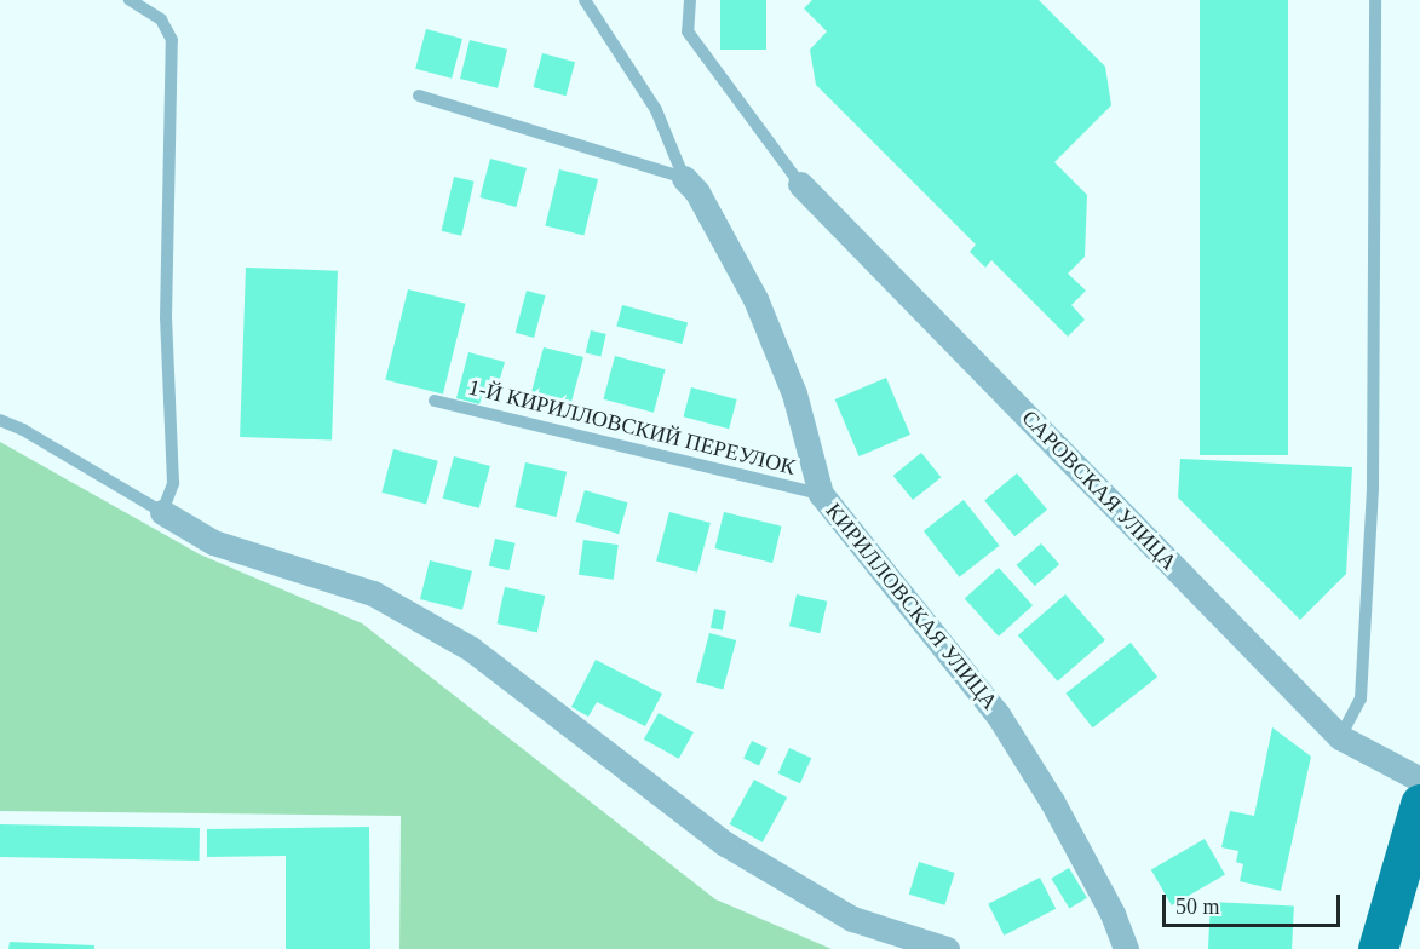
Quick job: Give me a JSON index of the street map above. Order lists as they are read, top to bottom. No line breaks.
{"streets":{"street":["САРОВСКАЯ УЛИЦА","КИРИЛЛОВСКАЯ УЛИЦА"],"lane":["1-Й КИРИЛЛОВСКИЙ ПЕРЕУЛОК"]},"crossings":[["1-Й КИРИЛЛОВСКИЙ ПЕРЕУЛОК","КИРИЛЛОВСКАЯ УЛИЦА"]],"scale_bar":"50 m"}
